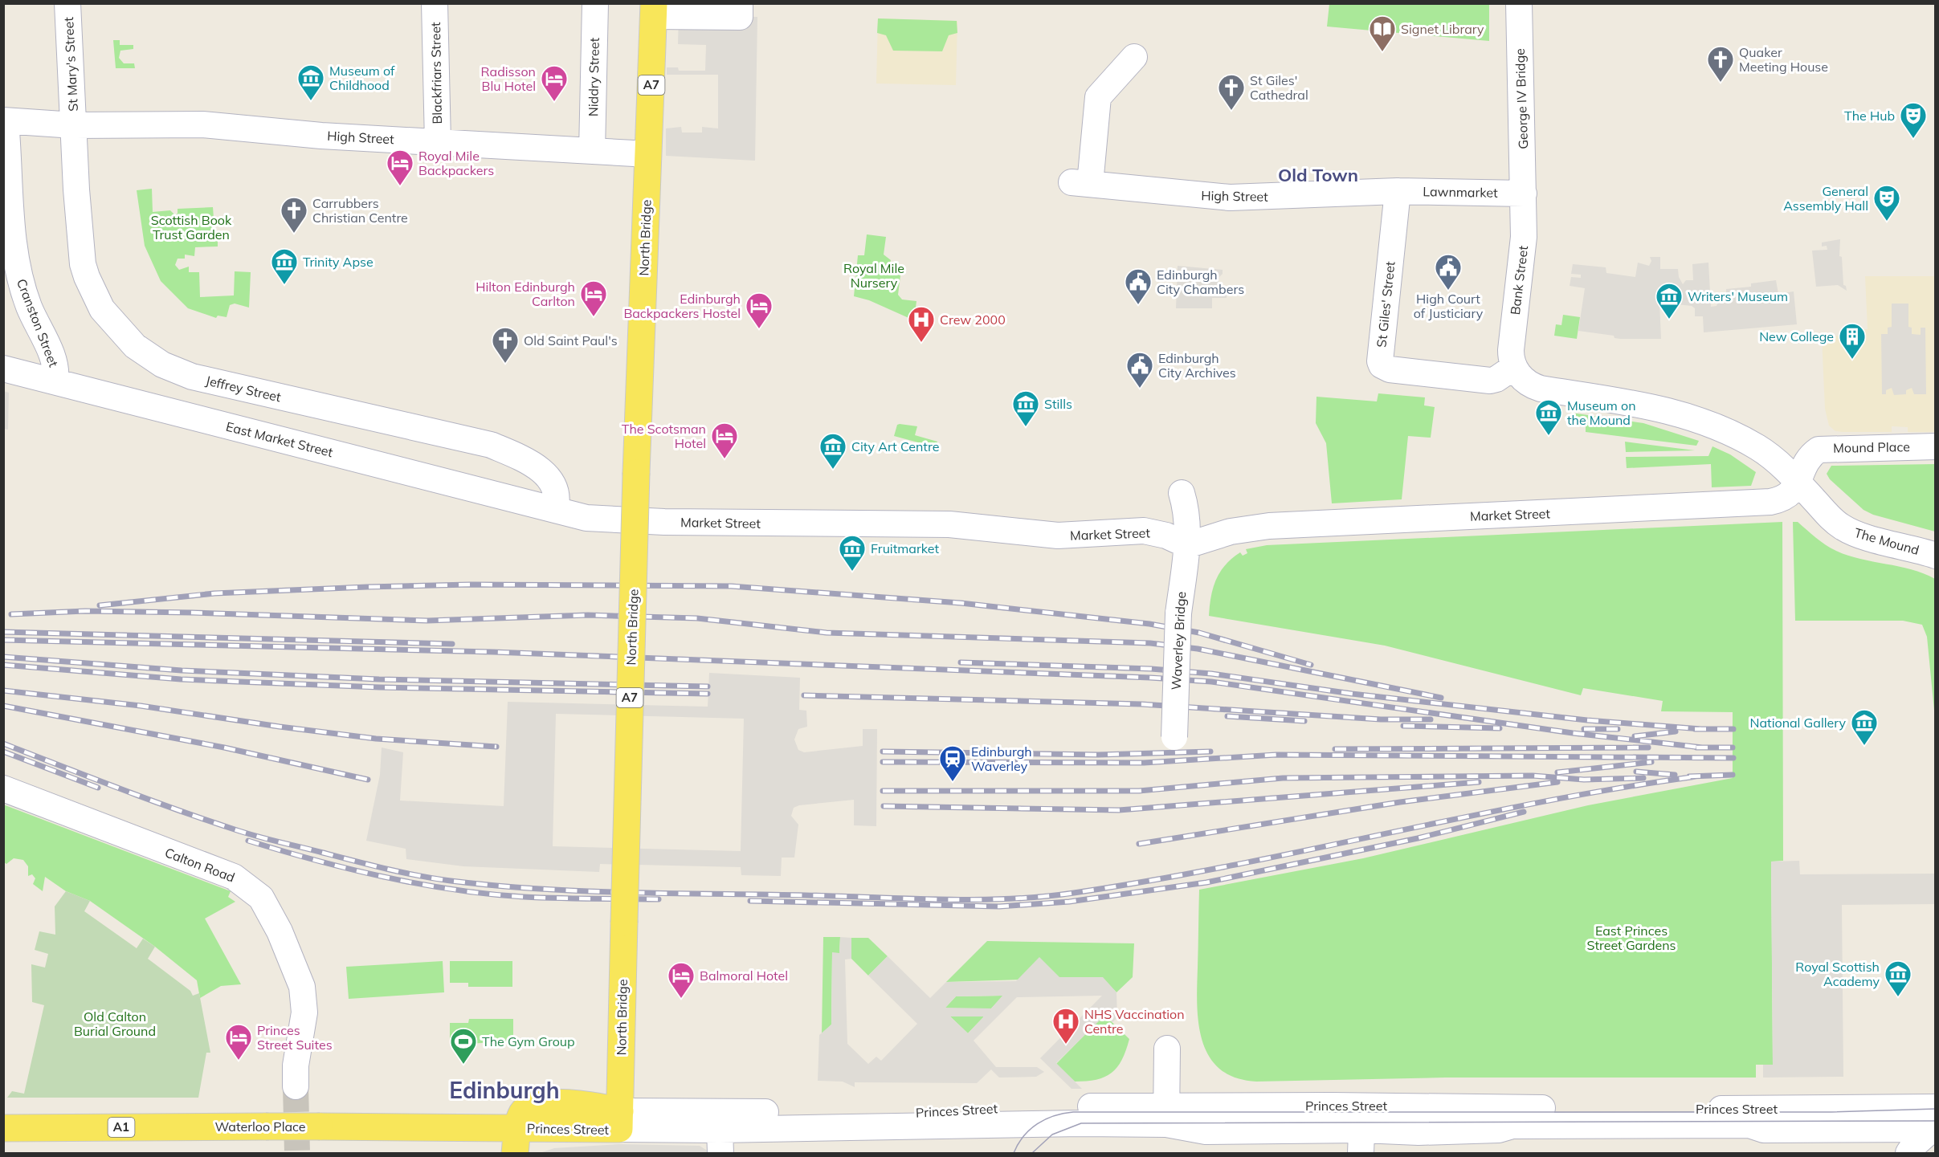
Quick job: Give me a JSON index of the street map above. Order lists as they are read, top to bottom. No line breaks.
{"streets":{"main road":["A7","North Bridge","Princes Street","Waterloo Place","A1"],"street":["St Mary's Street","Blackfriars Street","Niddry Street","George IV Bridge","High Street","Lawnmarket","Bank Street","St Giles' Street","Cranston Street","Jeffrey Street","East Market Street","Mound Place","Market Street","The Mound","Waverley Bridge","Calton Road"]},"crossings":[["St Mary's Street","High Street"],["St Mary's Street","Jeffrey Street"],["Blackfriars Street","High Street"],["Niddry Street","High Street"],["A7","High Street"],["A7","North Bridge"],["George IV Bridge","Lawnmarket"],["George IV Bridge","Bank Street"],["High Street","Lawnmarket"],["High Street","North Bridge"],["High Street","St Giles' Street"],["High Street","Cranston Street"],["High Street","Jeffrey Street"],["Lawnmarket","Bank Street"],["Lawnmarket","St Giles' Street"],["North Bridge","Princes Street"],["Bank Street","St Giles' Street"],["Bank Street","The Mound"],["St Giles' Street","The Mound"],["Cranston Street","East Market Street"],["Jeffrey Street","East Market Street"],["Jeffrey Street","Market Street"],["East Market Street","Market Street"],["Mound Place","Market Street"],["Mound Place","The Mound"],["Market Street","The Mound"],["Market Street","Waverley Bridge"],["Princes Street","Waterloo Place"]],"districts":["Old Town","Edinburgh"],"parks":["Scottish Book Trust Garden","Royal Mile Nursery","East Princes Street Gardens","Old Calton Burial Ground"],"places":{"library":["Signet Library"],"church":["Quaker Meeting House","St Giles' Cathedral","Carrubbers Christian Centre","Old Saint Paul's"],"museum":["Museum of Childhood","Trinity Apse","Writers' Museum","Stills","Museum on the Mound","City Art Centre","Fruitmarket","National Gallery","Royal Scottish Academy"],"hotel":["Radisson Blu Hotel","Royal Mile Backpackers","Hilton Edinburgh Carlton","Edinburgh Backpackers Hostel","The Scotsman Hotel","Balmoral Hotel","Princes Street Suites"],"theatre":["The Hub","General Assembly Hall"],"public building":["High Court of Justiciary","Edinburgh City Chambers","Edinburgh City Archives"],"hospital":["Crew 2000","NHS Vaccination Centre"],"building":["New College"],"station":["Edinburgh Waverley"],"sports":["The Gym Group"]}}
